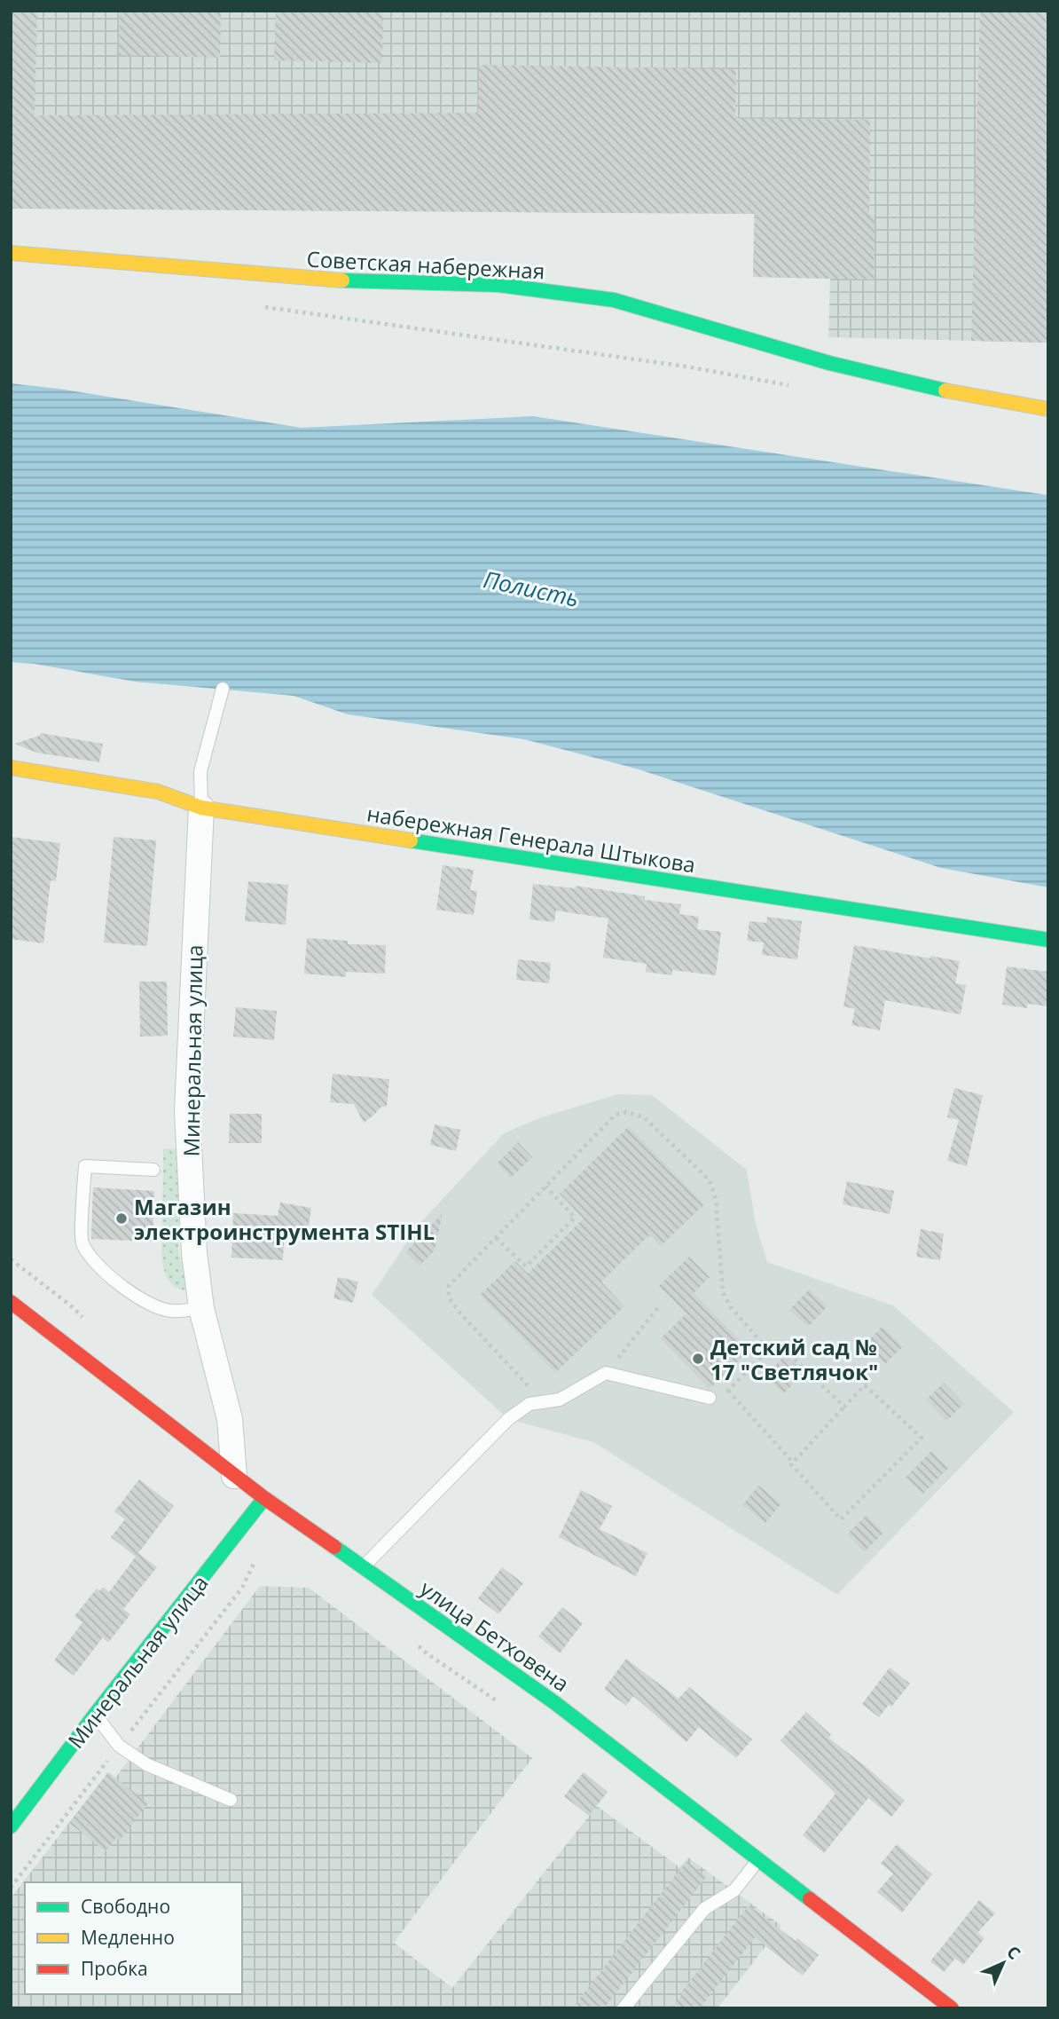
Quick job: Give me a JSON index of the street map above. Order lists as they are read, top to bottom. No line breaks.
{"streets":{"street":["Советская набережная","набережная Генерала Штыкова","Минеральная улица","улица Бетховена"]},"crossings":[["набережная Генерала Штыкова","Минеральная улица"],["Минеральная улица","улица Бетховена"]],"water":["Полисть"],"places":["Магазин электроинструмента STIHL","Детский сад № 17 \"Светлячок\""],"legend":["Свободно","Медленно","Пробка"],"north":"top right"}
